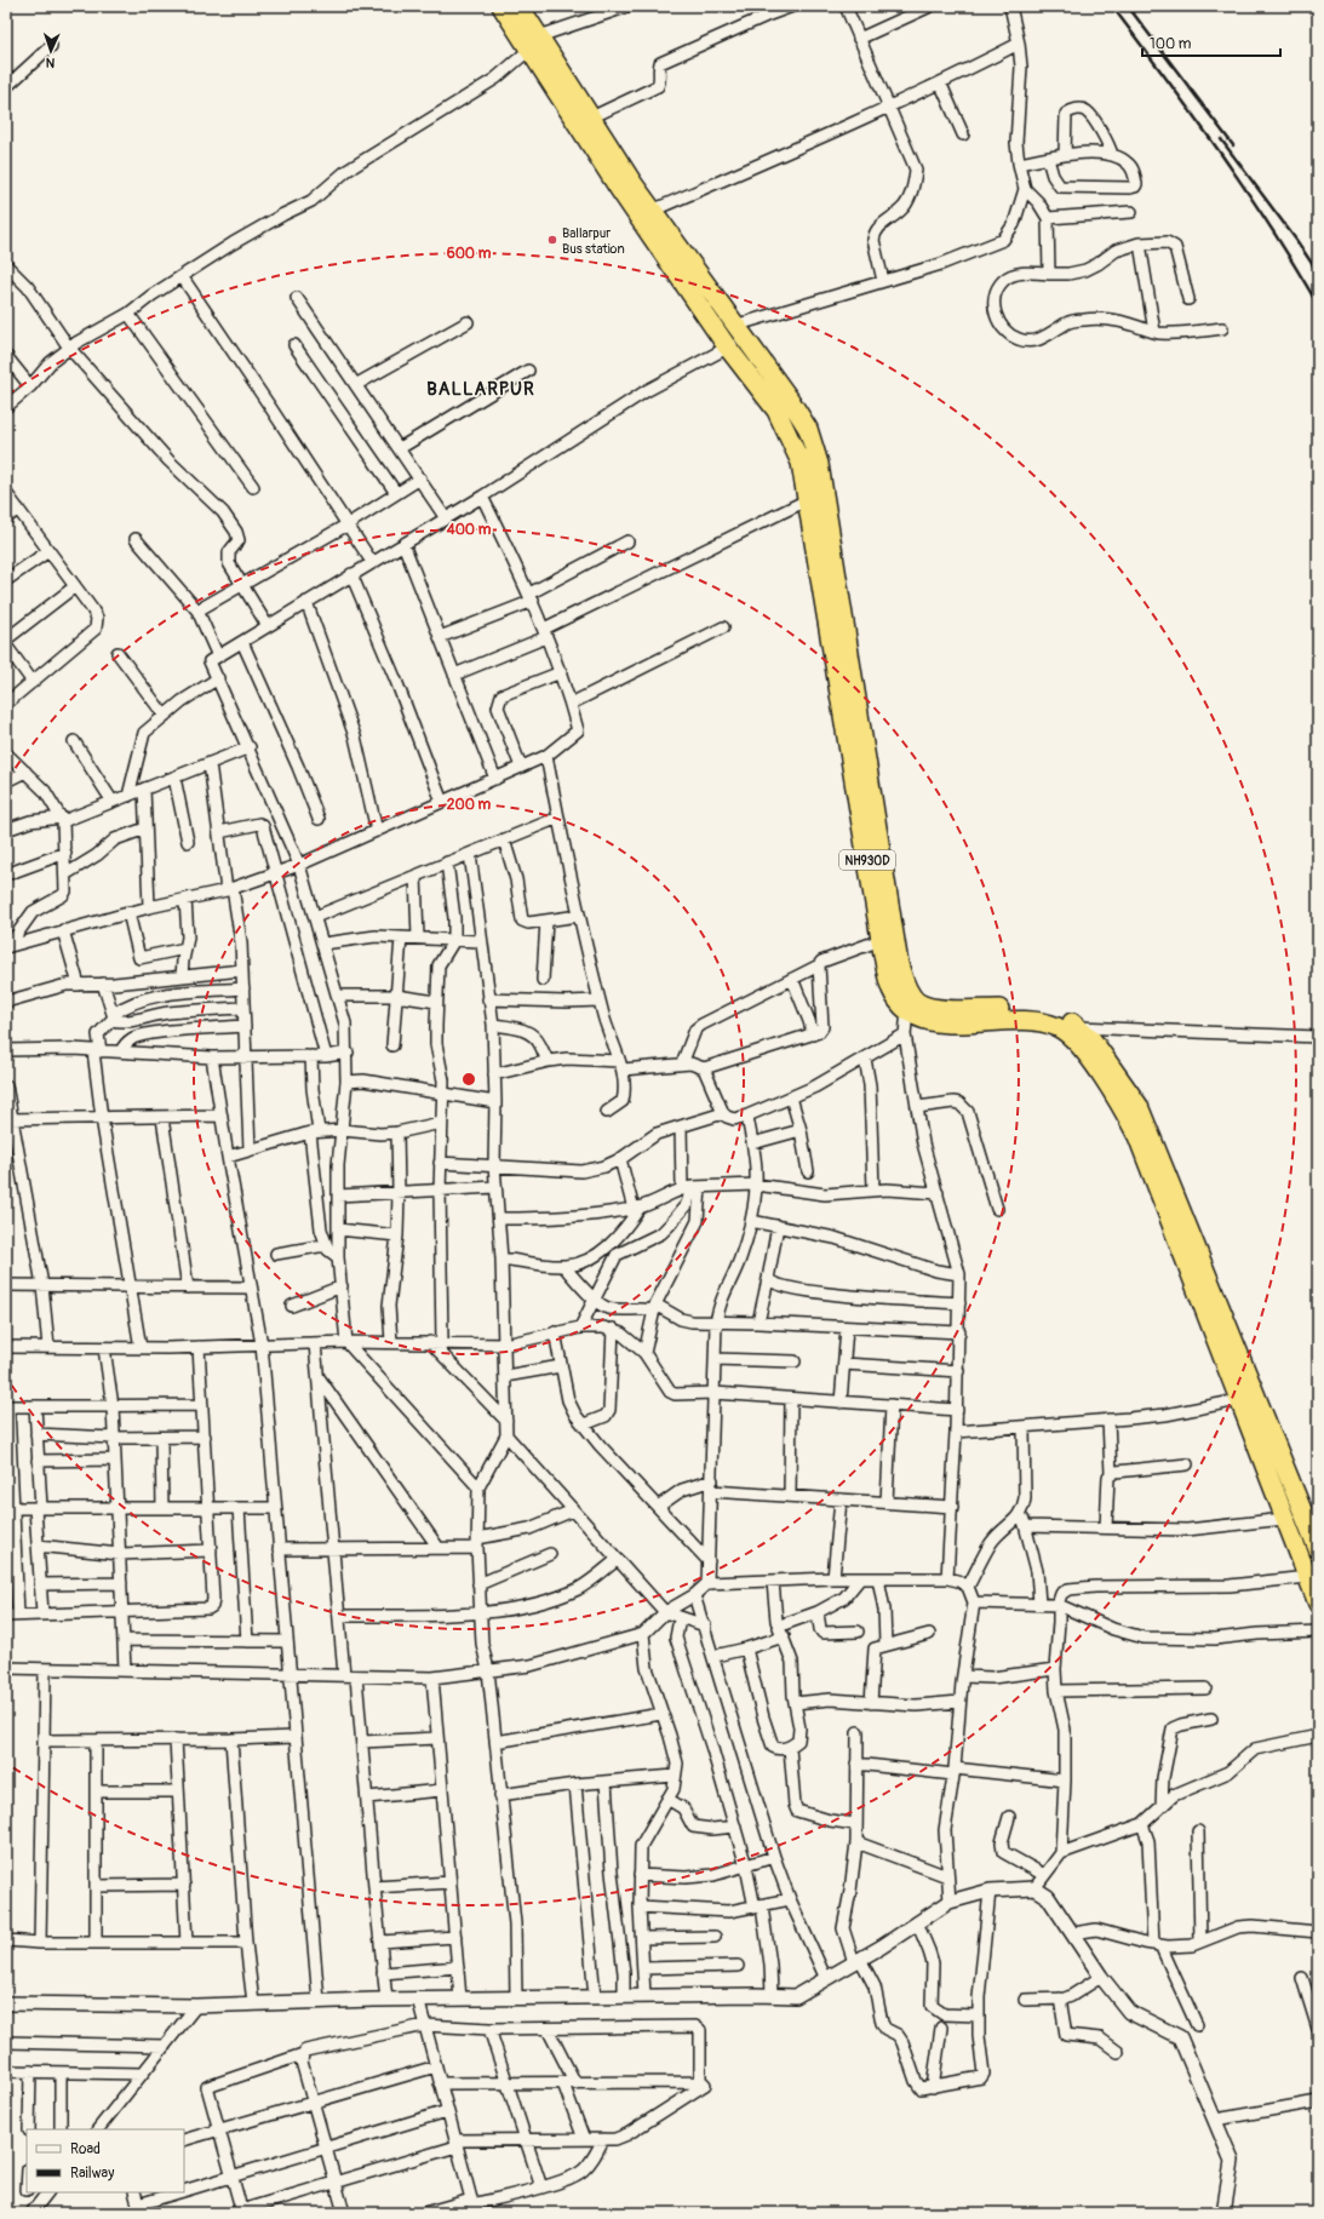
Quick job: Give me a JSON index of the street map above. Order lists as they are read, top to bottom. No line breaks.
{"streets":{"highway":["NH930D"]},"districts":["BALLARPUR"],"places":["Ballarpur Bus station"],"legend":["Road","Railway"],"scale_bar":"100 m","north":"bottom","rings":["600 m","400 m","200 m"]}
